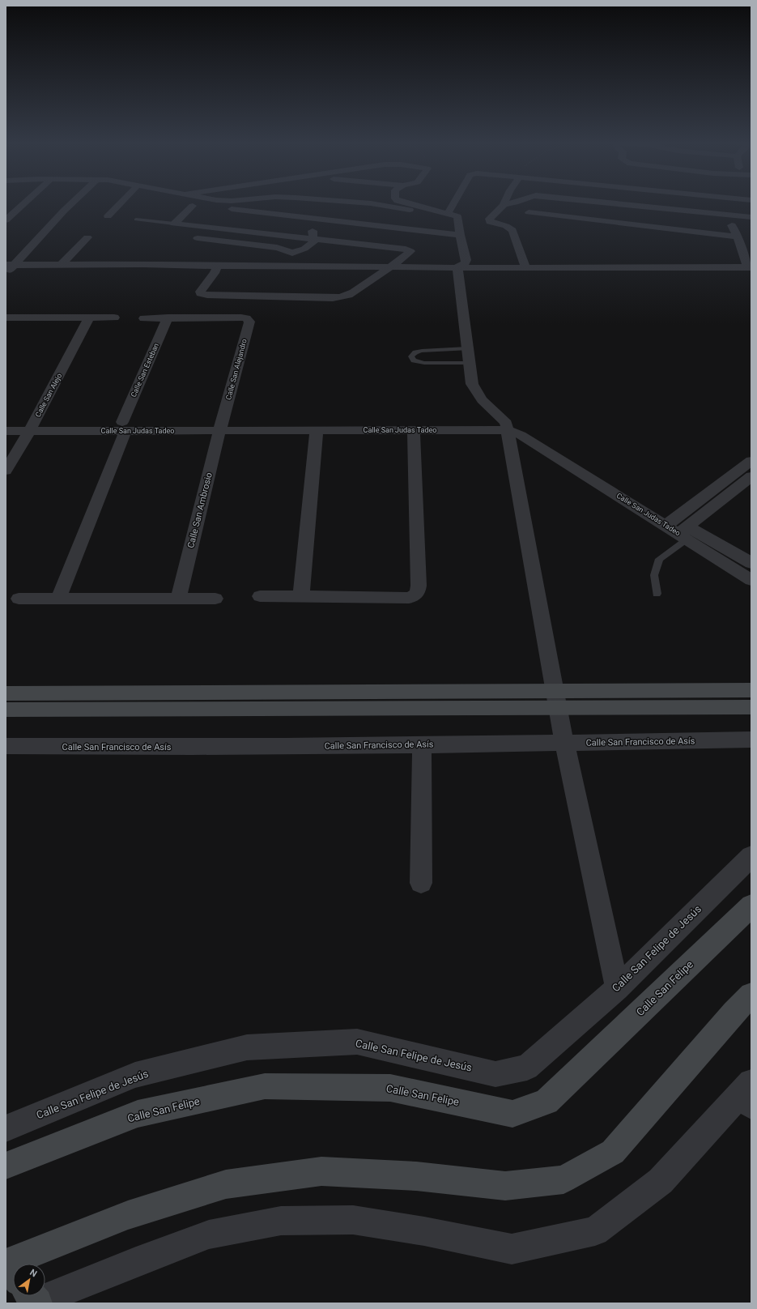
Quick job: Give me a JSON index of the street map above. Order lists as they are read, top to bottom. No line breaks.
{"streets":{"main road":["Calle San Felipe"],"street":["Calle San Alejandro","Calle San Esteban","Calle San Alejo","Calle San Judas Tadeo","Calle San Ambrosio","Calle San Francisco de Asís","Calle San Felipe de Jesús"]},"crossings":[["Calle San Alejandro","Calle San Esteban"],["Calle San Alejandro","Calle San Judas Tadeo"],["Calle San Alejandro","Calle San Ambrosio"],["Calle San Esteban","Calle San Judas Tadeo"],["Calle San Alejo","Calle San Judas Tadeo"],["Calle San Judas Tadeo","Calle San Ambrosio"]],"north":"top right"}
